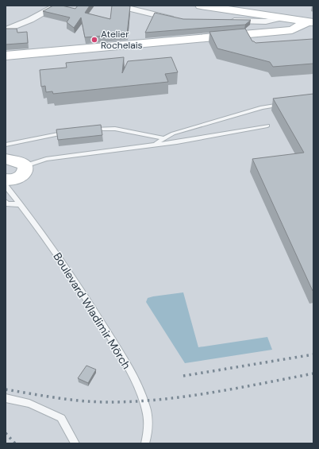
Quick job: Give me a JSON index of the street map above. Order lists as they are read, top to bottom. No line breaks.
{"streets":{"street":["Boulevard Wladimir Mörch"]},"places":["Atelier Rochelais"]}
